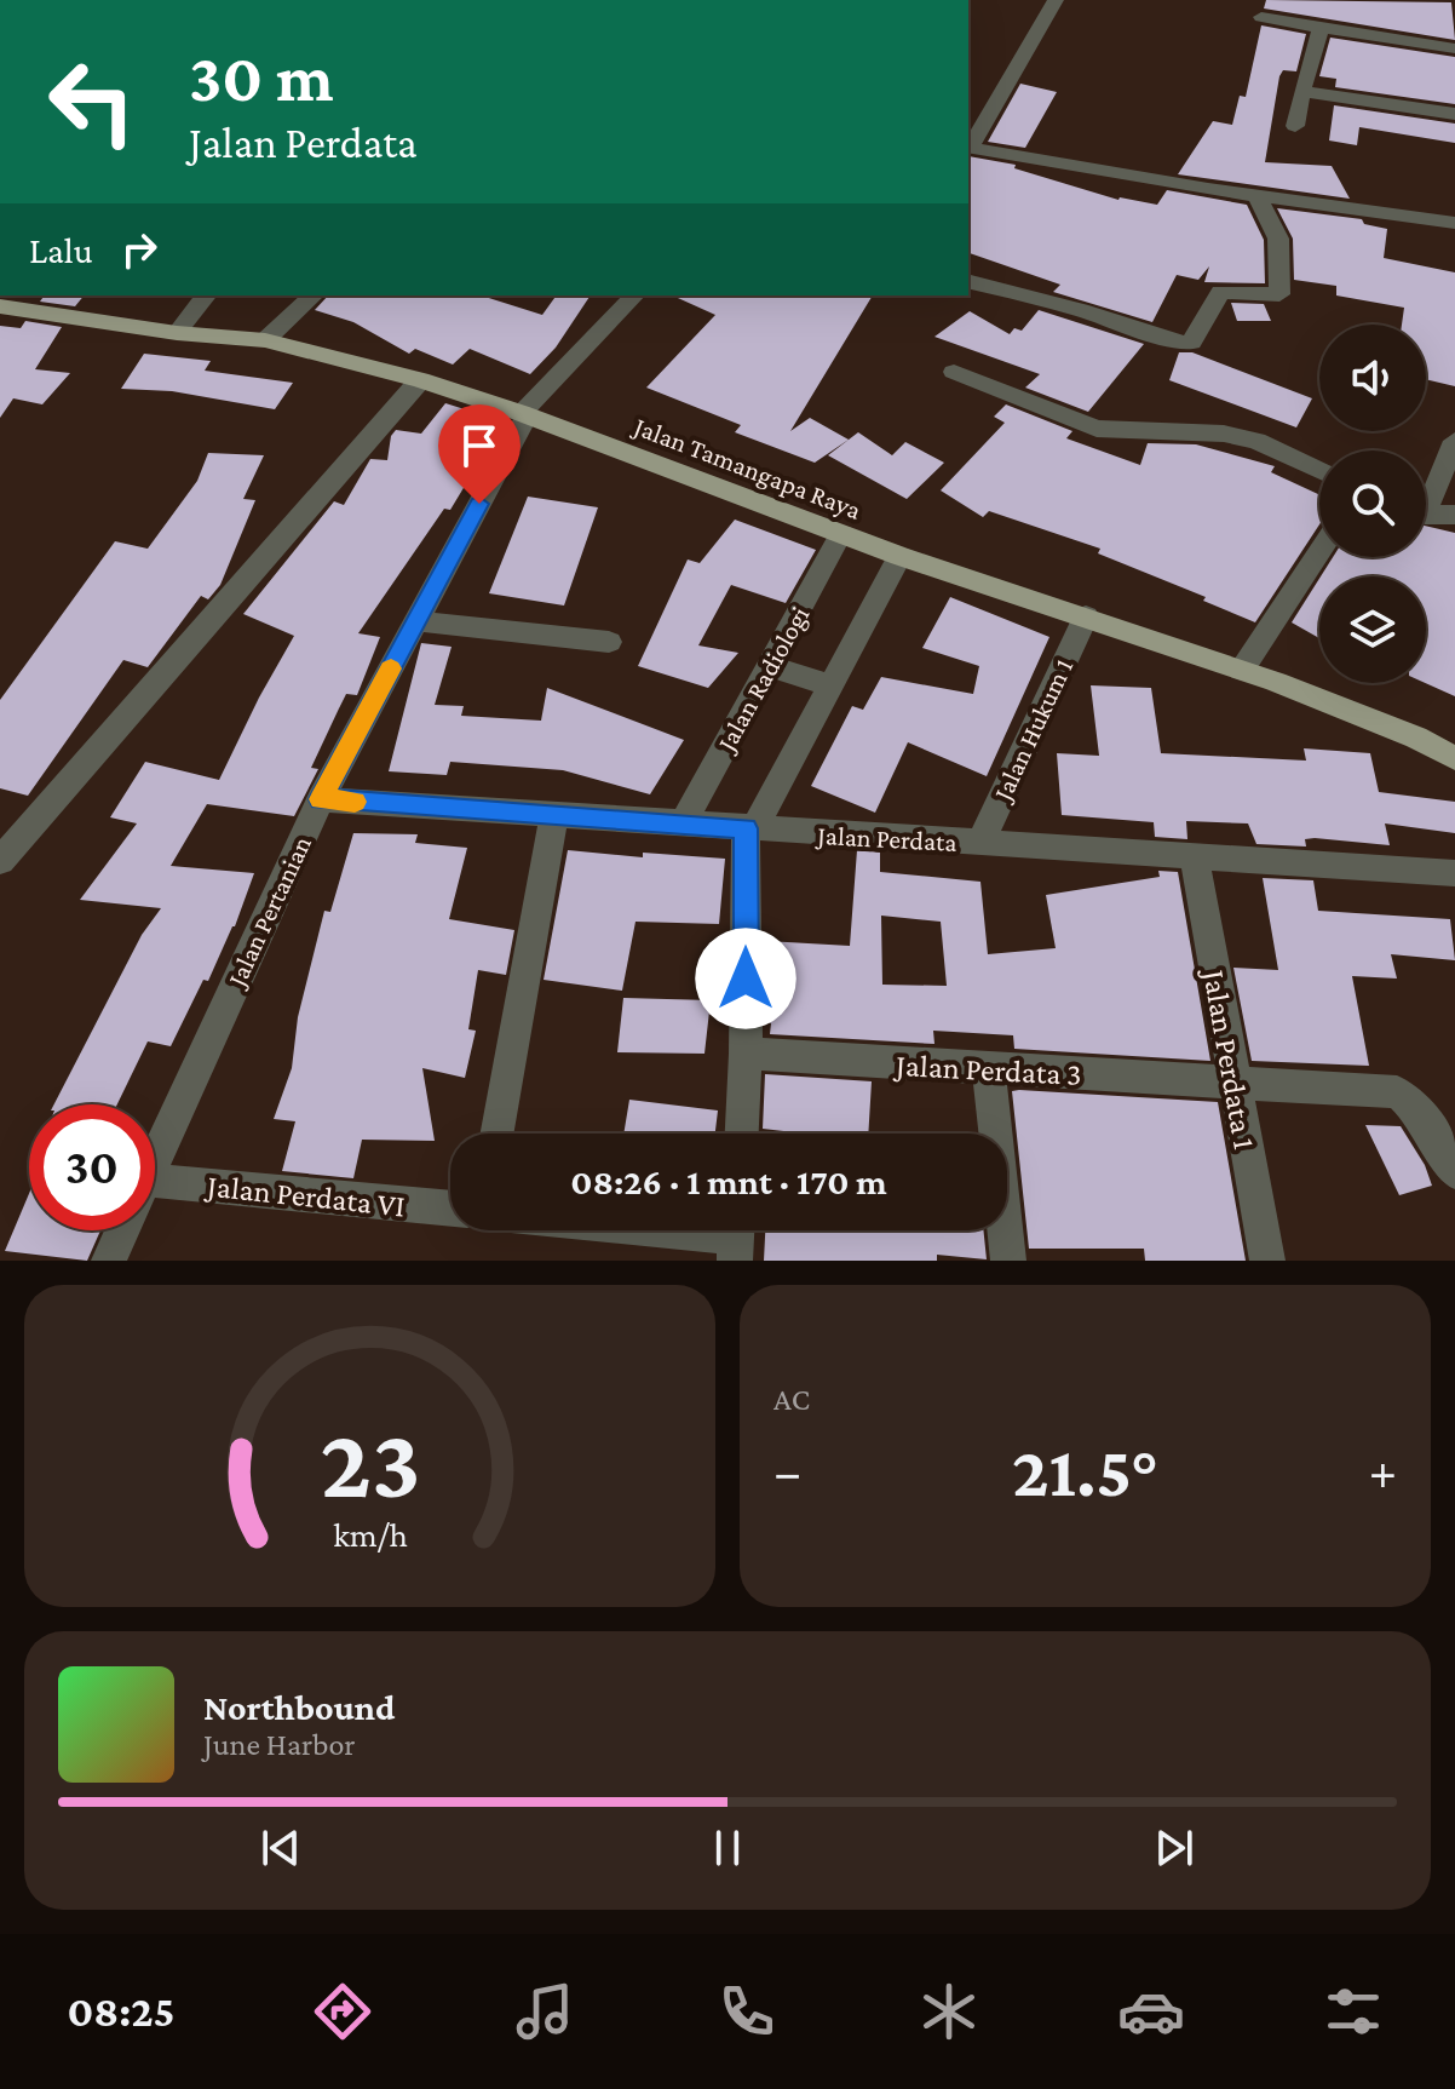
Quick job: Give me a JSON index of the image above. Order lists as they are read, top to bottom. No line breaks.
{"streets":{"main road":["Jalan Tamangapa Raya"],"street":["Jalan Radiologi","Jalan Hukum 1","Jalan Perdata","Jalan Pertanian","Jalan Perdata 1","Jalan Perdata 3","Jalan Perdata VI"]},"crossings":[["Jalan Tamangapa Raya","Jalan Radiologi"],["Jalan Tamangapa Raya","Jalan Hukum 1"],["Jalan Tamangapa Raya","Jalan Pertanian"],["Jalan Radiologi","Jalan Perdata"],["Jalan Hukum 1","Jalan Perdata"],["Jalan Perdata","Jalan Pertanian"],["Jalan Perdata","Jalan Perdata 1"],["Jalan Perdata 1","Jalan Perdata 3"]],"page":{"turn":["30 m","Jalan Perdata"],"then":"Lalu","limit":"30","trip":"08:26 · 1 mnt · 170 m","tile":"AC","heat":["−","21.5°","+"],"song":["Northbound","June Harbor"],"tabs":"08:25","gauge":["23","km/h"]}}
